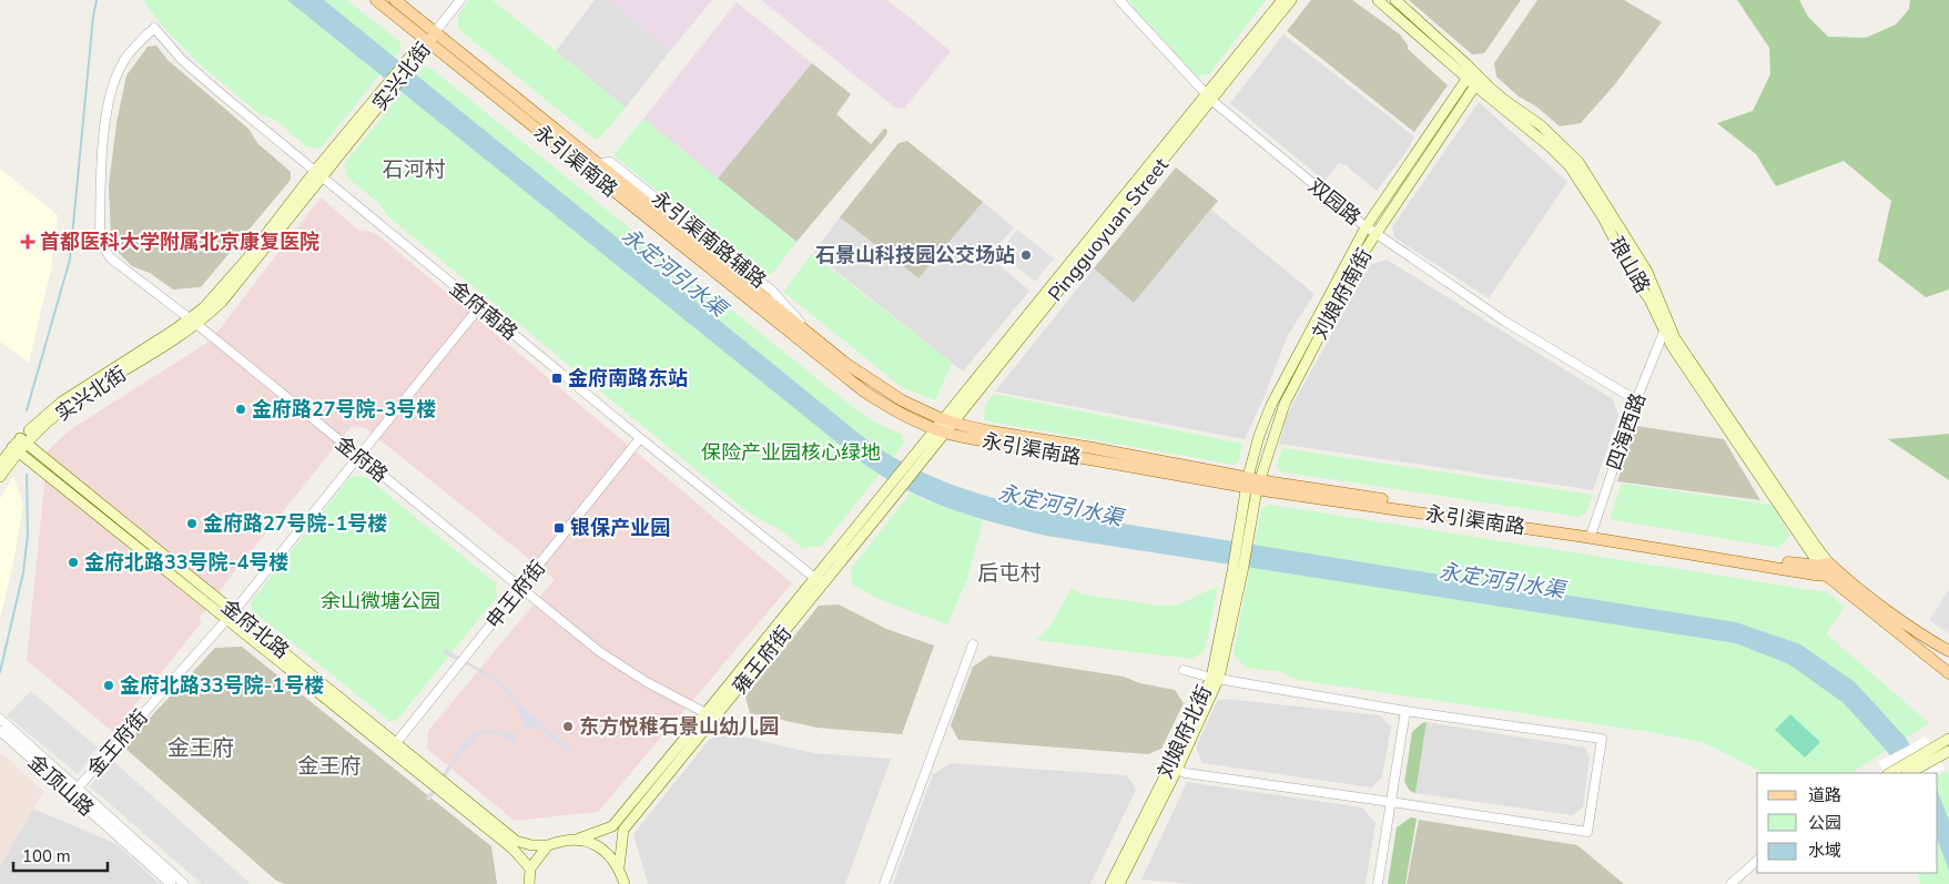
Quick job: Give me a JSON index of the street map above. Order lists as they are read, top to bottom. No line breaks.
{"streets":{"main road":["实兴北街","永引渠南路","Pingguoyuan Street","琅山路","刘娘府南街","金府北路","雍王府街","刘娘府北街"],"street":["双园路","金府南路","四海西路","金府路","申王府街","金王府街","金顶山路"]},"crossings":[["实兴北街","永引渠南路"],["实兴北街","金府南路"],["实兴北街","金府路"],["实兴北街","金府北路"],["永引渠南路","Pingguoyuan Street"],["永引渠南路","琅山路"],["永引渠南路","刘娘府南街"],["永引渠南路","四海西路"],["永引渠南路","刘娘府北街"],["双园路","Pingguoyuan Street"],["双园路","刘娘府南街"],["双园路","四海西路"],["Pingguoyuan Street","雍王府街"],["琅山路","刘娘府南街"],["琅山路","四海西路"],["刘娘府南街","刘娘府北街"],["金府南路","金府路"],["金府南路","申王府街"],["金府南路","雍王府街"],["金府南路","金王府街"],["金府路","申王府街"],["金府路","雍王府街"],["金府路","金王府街"],["申王府街","金府北路"],["金府北路","雍王府街"],["金府北路","金王府街"],["金王府街","金顶山路"]],"districts":["石河村","后屯村","金王府","金王府"],"water":["永定河引水渠"],"parks":["保险产业园核心绿地","余山微塘公园"],"places":{"health":["首都医科大学附属北京康复医院"],"other":["石景山科技园公交场站","金府路27号院-3号楼","金府路27号院-1号楼","金府北路33号院-4号楼","金府北路33号院-1号楼","东方悦稚石景山幼儿园"],"transit":["金府南路东站","银保产业园"]},"legend":["道路","公园","水域"],"scale_bar":"100 m"}
